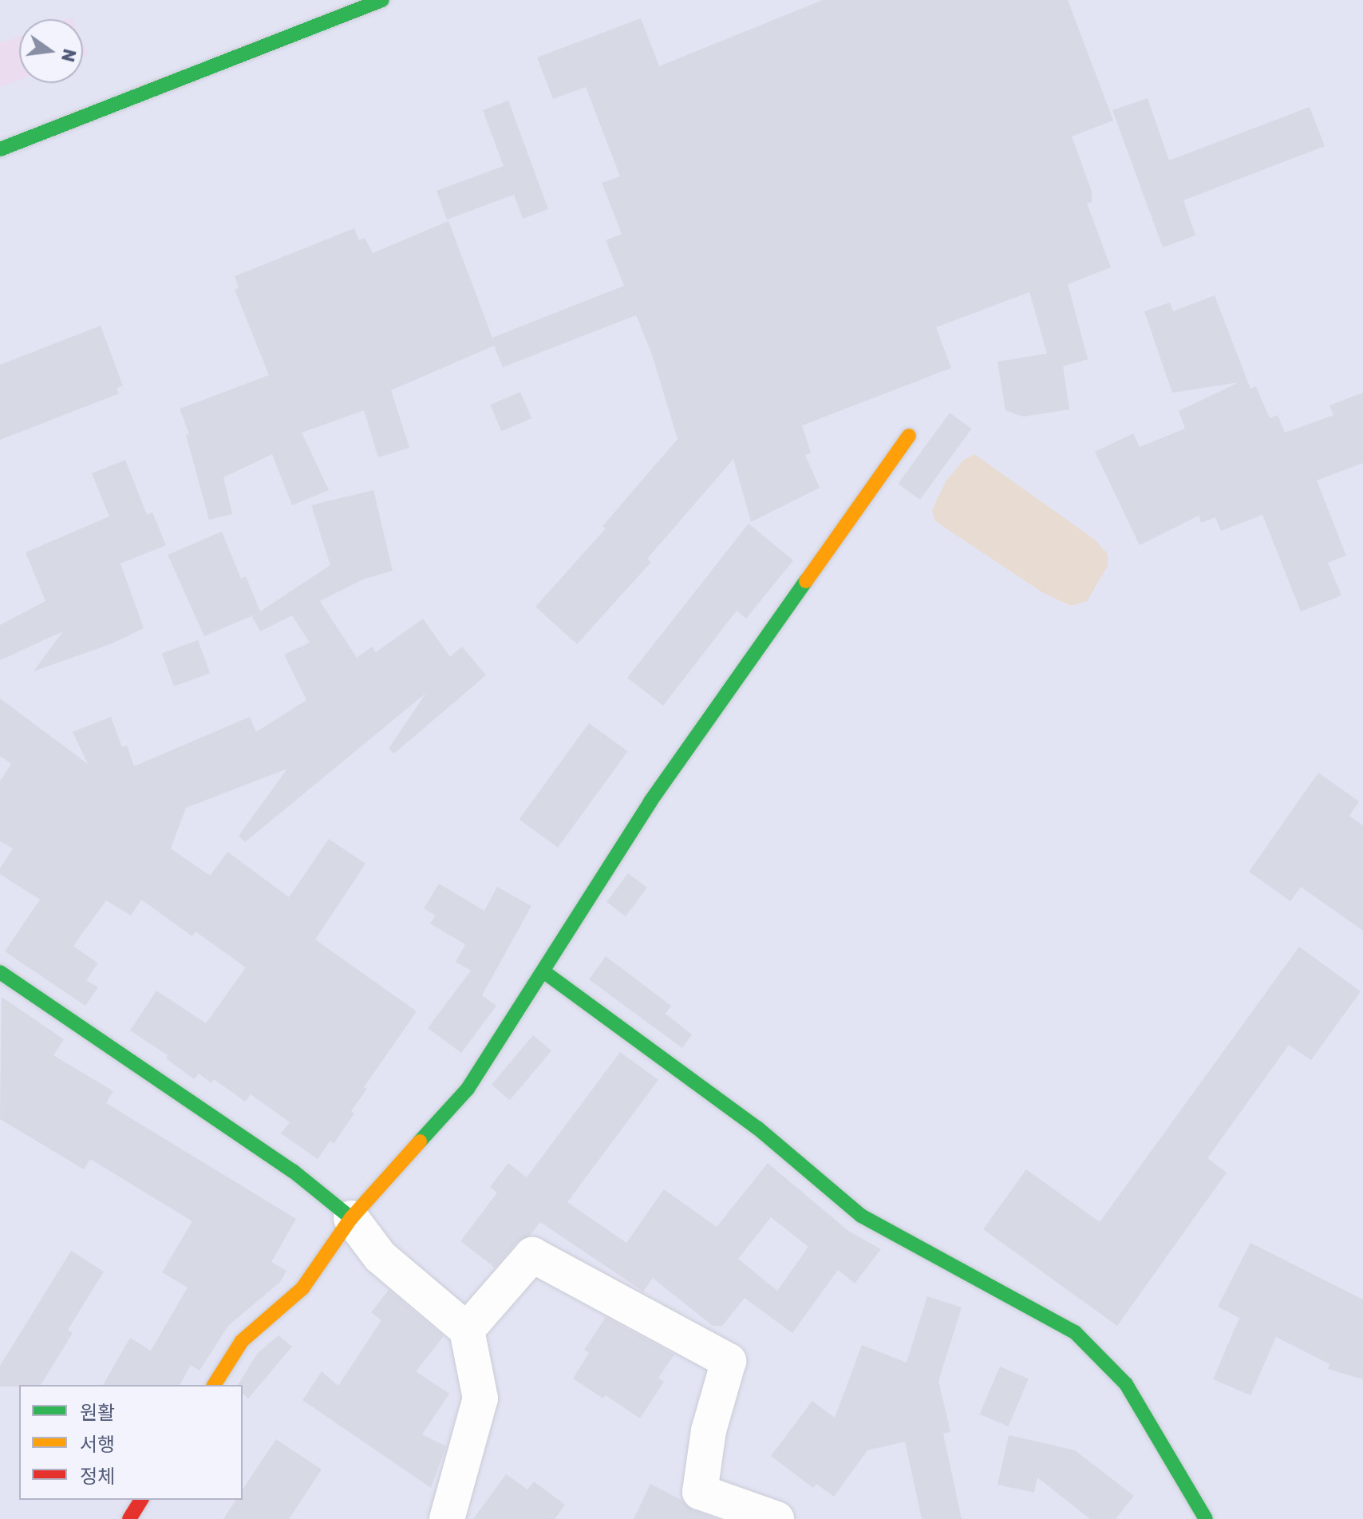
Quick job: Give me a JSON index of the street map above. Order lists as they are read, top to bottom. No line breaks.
{"legend":["원활","서행","정체"],"north":"right"}
